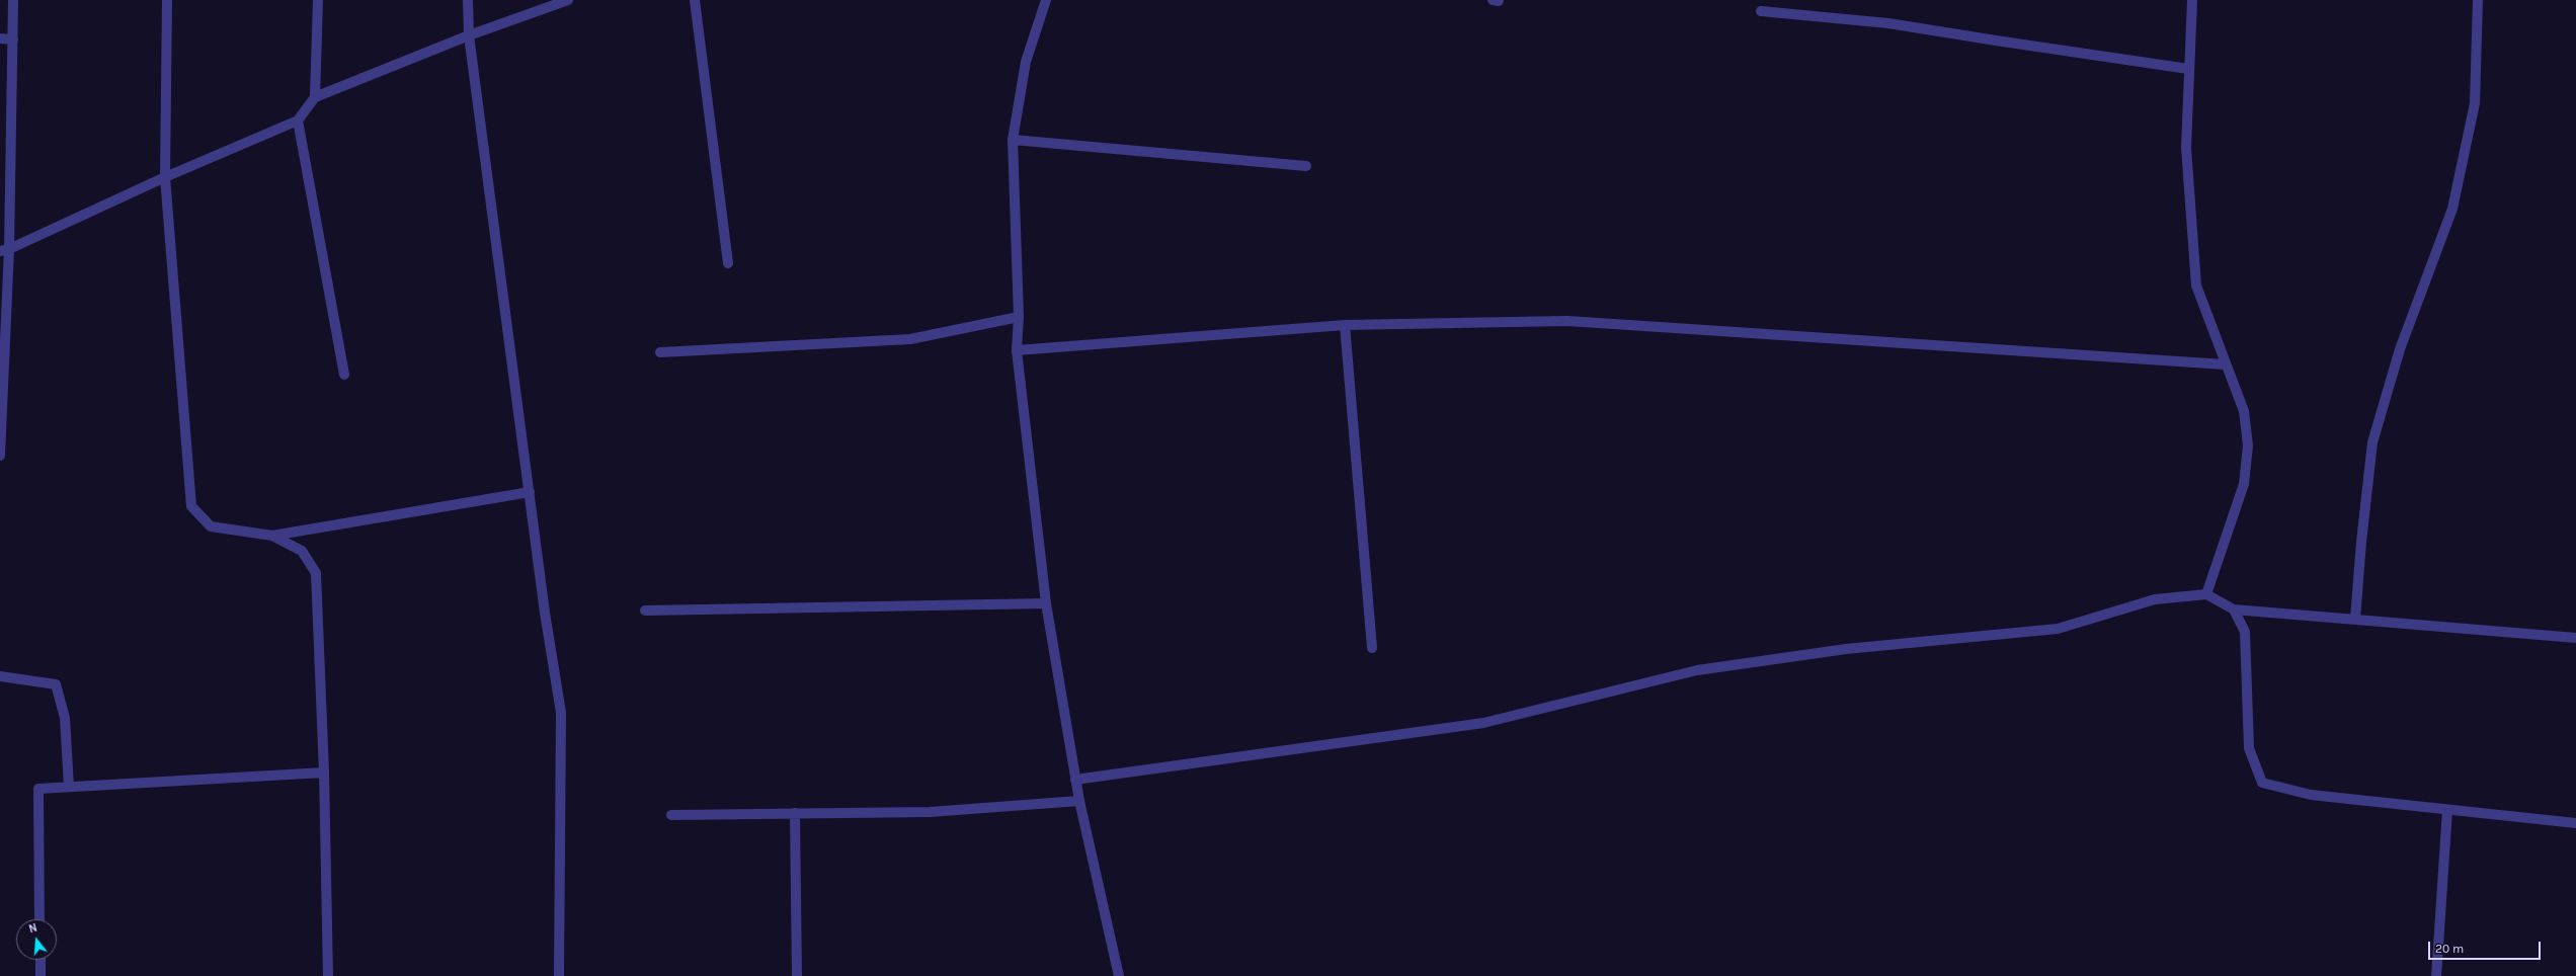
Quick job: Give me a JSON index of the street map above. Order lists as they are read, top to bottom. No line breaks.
{"scale_bar":"20 m","north":"top"}
